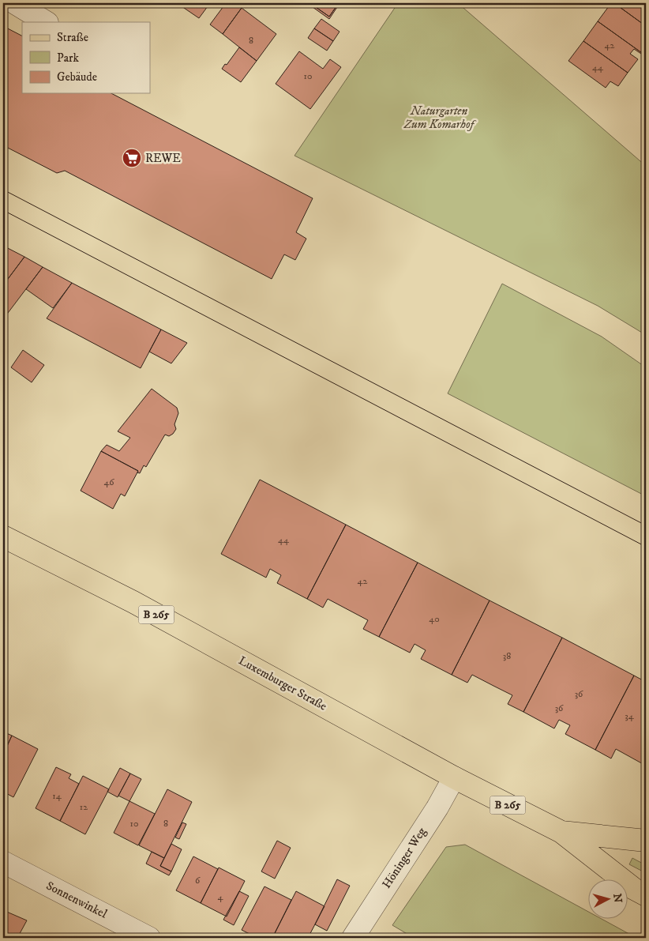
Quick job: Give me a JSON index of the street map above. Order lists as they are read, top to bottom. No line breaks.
{"streets":{"main road":["B 265","Luxemburger Straße"],"street":["Höninger Weg","Sonnenwinkel"]},"crossings":[["Luxemburger Straße","Höninger Weg"]],"parks":["Naturgarten Zum Komarhof"],"places":{"supermarket":["REWE"]},"house_numbers":["8","42","44","10","46","44","42","40","38","36","36","34","14","12","10","8","6","4"],"legend":["Straße","Park","Gebäude"],"north":"right"}
